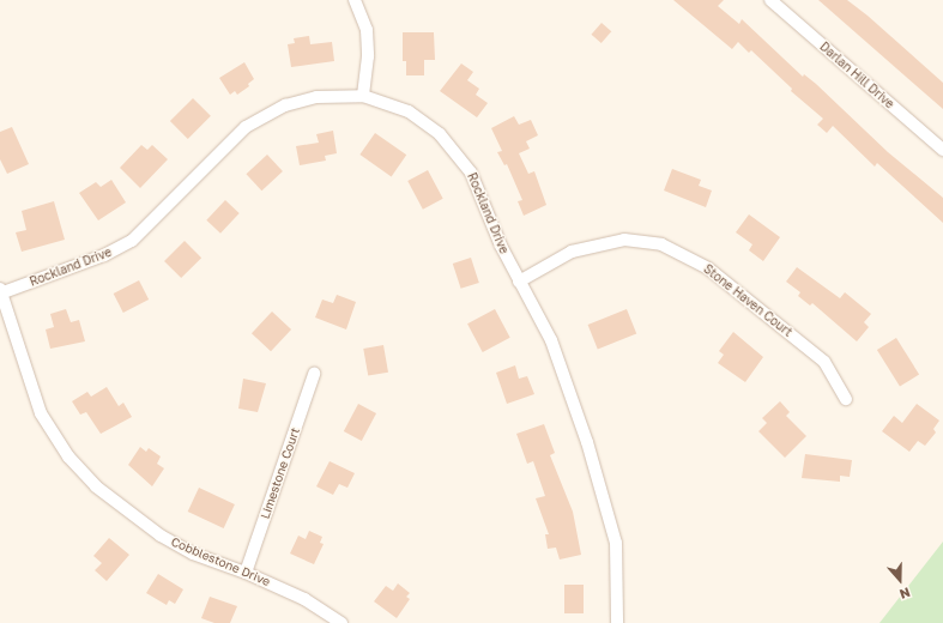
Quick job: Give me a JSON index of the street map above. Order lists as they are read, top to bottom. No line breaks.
{"streets":{"street":["Darlan Hill Drive","Rockland Drive","Stone Haven Court","Limestone Court","Cobblestone Drive"]},"crossings":[["Rockland Drive","Stone Haven Court"],["Rockland Drive","Cobblestone Drive"],["Limestone Court","Cobblestone Drive"]],"north":"bottom"}
